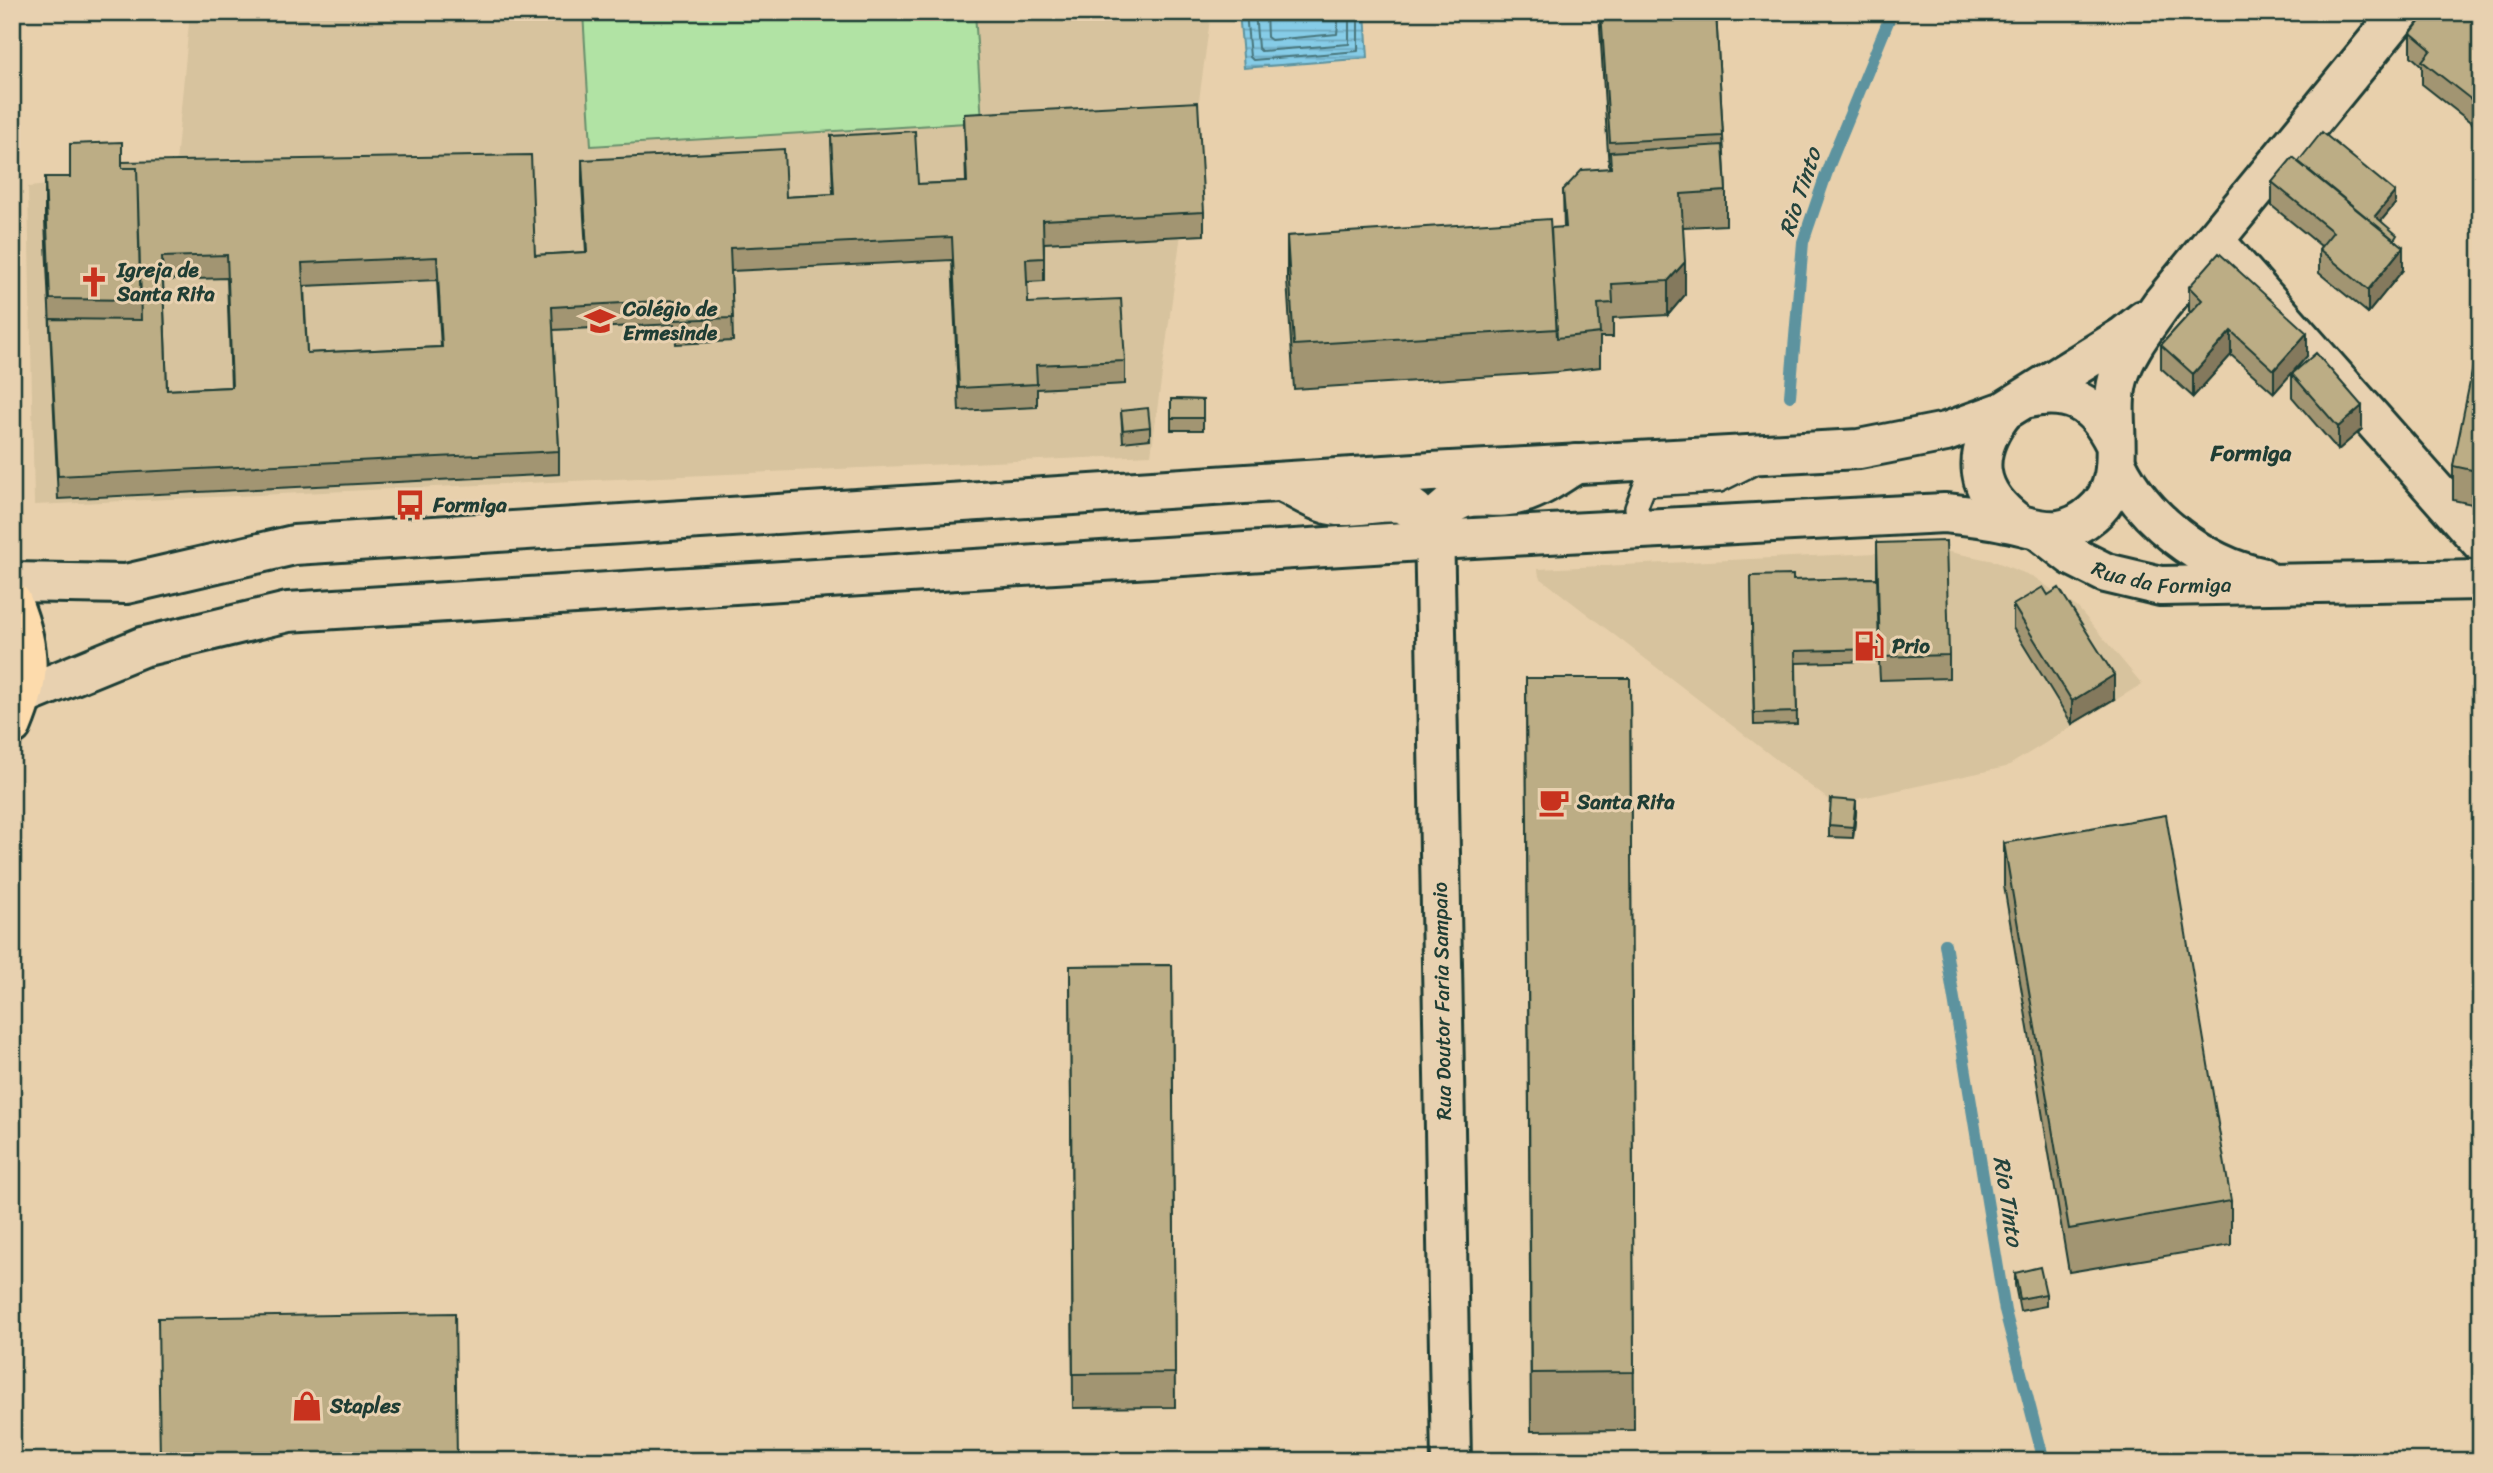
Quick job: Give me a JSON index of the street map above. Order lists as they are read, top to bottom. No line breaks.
{"streets":{"main road":["Rua da Formiga","Rua Doutor Faria Sampaio"]},"districts":["Formiga"],"water":["Rio Tinto"],"places":{"church":["Igreja de Santa Rita"],"school or university":["Colégio de Ermesinde"],"bus stop":["Formiga"],"fuel station":["Prio"],"cafe":["Santa Rita"],"shop":["Staples"]}}
